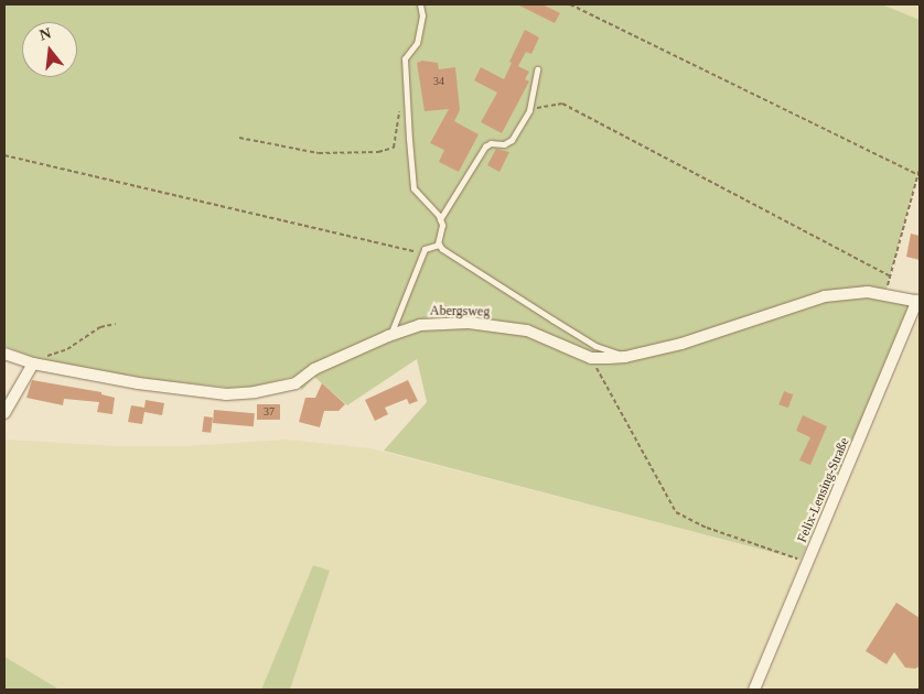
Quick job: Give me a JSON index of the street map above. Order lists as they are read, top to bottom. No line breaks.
{"streets":{"street":["Abergsweg","Felix-Lensing-Straße"]},"crossings":[["Abergsweg","Felix-Lensing-Straße"]],"house_numbers":["34","37"],"north":"top"}
